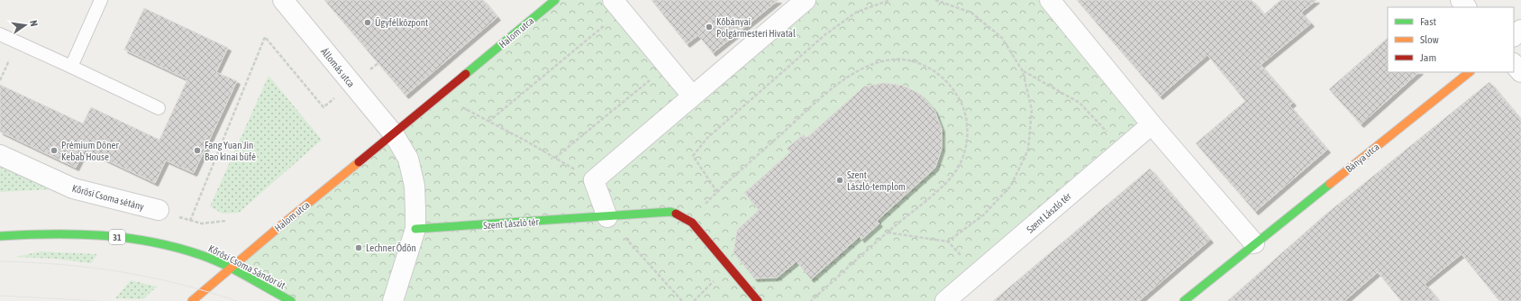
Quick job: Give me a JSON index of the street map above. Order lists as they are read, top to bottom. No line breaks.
{"streets":{"street":["Halom utca","Állomás utca","Bánya utca","Kőrösi Csoma sétány","Szent László tér","31","Kőrösi Csoma Sándor út"]},"crossings":[["Halom utca","Állomás utca"],["Halom utca","Kőrösi Csoma Sándor út"]],"places":["Ügyfélközpont","Kőbányai Polgármesteri Hivatal","Prémium Döner Kebab House","Fang Yuan Jin Bao kínai büfé","Szent László-templom","Lechner Ödön"],"legend":["Fast","Slow","Jam"],"north":"right"}
